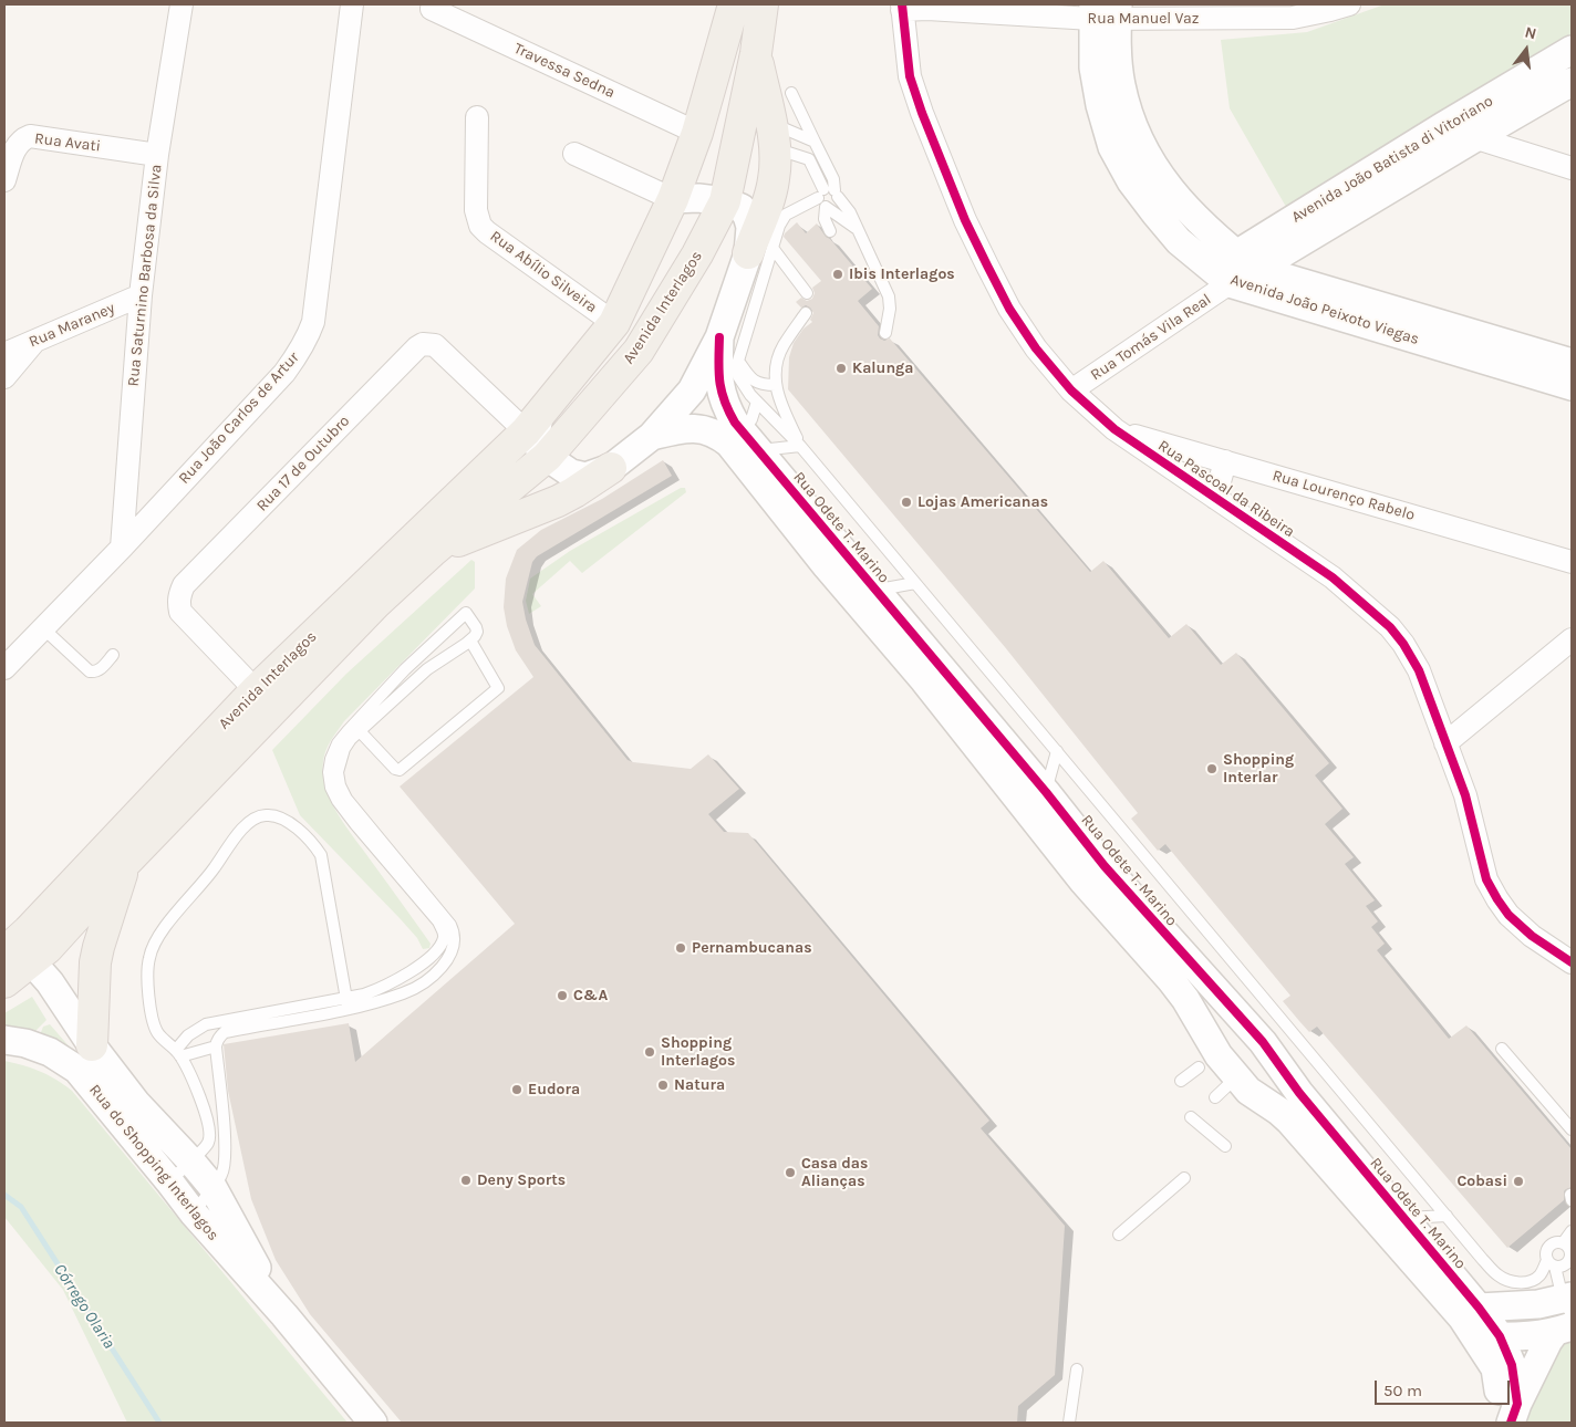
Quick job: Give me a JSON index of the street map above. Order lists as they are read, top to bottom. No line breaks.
{"streets":{"main road":["Avenida Interlagos"],"street":["Rua Manuel Vaz","Travessa Sedna","Rua Avati","Avenida João Batista di Vitoriano","Rua Abílio Silveira","Rua Saturnino Barbosa da Silva","Avenida João Peixoto Viegas","Rua Maraney","Rua Tomás Vila Real","Rua João Carlos de Artur","Rua 17 de Outubro","Rua Pascoal da Ribeira","Rua Lourenço Rabelo","Rua Odete T. Marino","Rua do Shopping Interlagos"]},"crossings":[["Rua Manuel Vaz","Avenida João Peixoto Viegas"],["Rua Manuel Vaz","Rua Pascoal da Ribeira"],["Travessa Sedna","Avenida Interlagos"],["Rua Avati","Rua Saturnino Barbosa da Silva"],["Avenida João Batista di Vitoriano","Avenida João Peixoto Viegas"],["Avenida João Batista di Vitoriano","Rua Tomás Vila Real"],["Rua Abílio Silveira","Avenida Interlagos"],["Rua Saturnino Barbosa da Silva","Rua Maraney"],["Rua Saturnino Barbosa da Silva","Rua João Carlos de Artur"],["Avenida Interlagos","Rua 17 de Outubro"],["Avenida Interlagos","Rua do Shopping Interlagos"],["Avenida João Peixoto Viegas","Rua Tomás Vila Real"],["Rua Tomás Vila Real","Rua Pascoal da Ribeira"],["Rua Pascoal da Ribeira","Rua Lourenço Rabelo"]],"water":["Córrego Olaria"],"places":["Ibis Interlagos","Kalunga","Lojas Americanas","Shopping Interlar","Pernambucanas","C&A","Shopping Interlagos","Natura","Eudora","Casa das Alianças","Deny Sports","Cobasi"],"scale_bar":"50 m","north":"top"}
